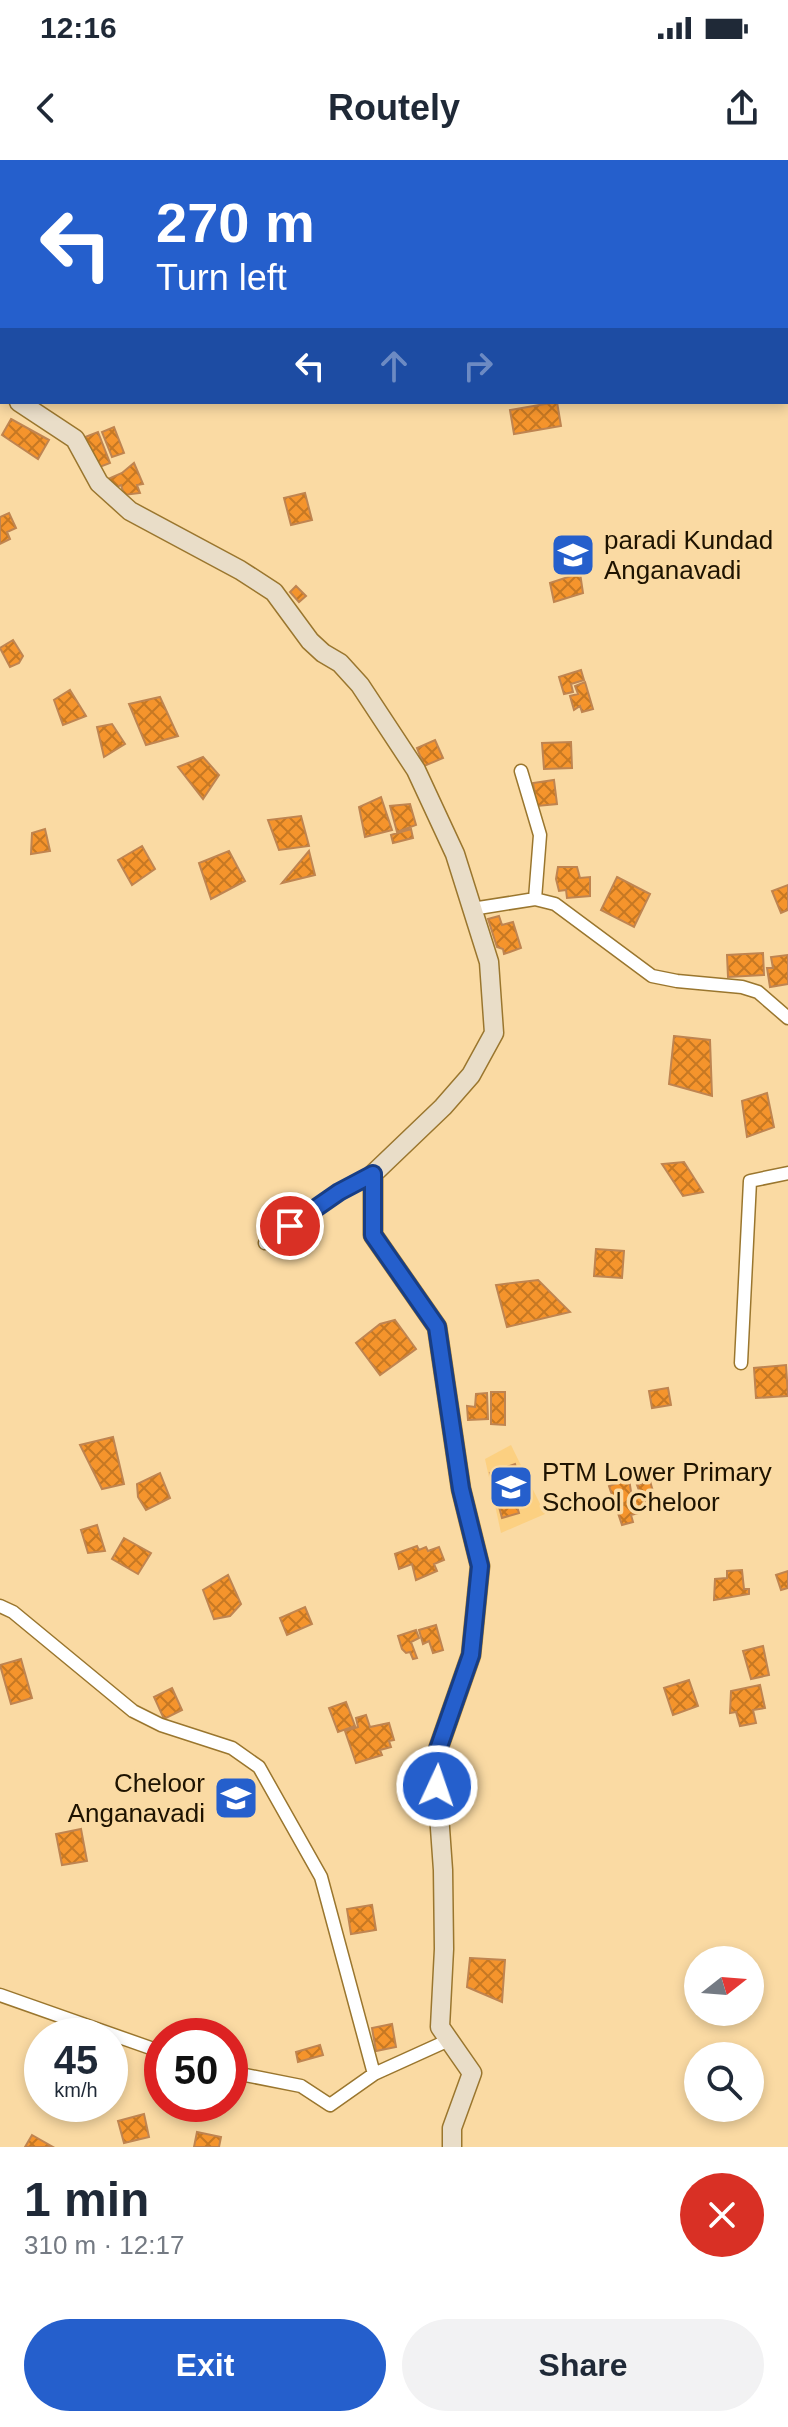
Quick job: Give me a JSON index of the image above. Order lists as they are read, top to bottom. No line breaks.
{"places":{"school or university":["paradi Kundad Anganavadi","PTM Lower Primary School Cheloor","Cheloor Anganavadi"]},"north":"right","page":{"status":"12:16","header":"Routely","turn":["270 m","Turn left"],"speed":"45 km/h","limit":"50","heading":["1 min","310 m · 12:17"],"buttons":["Exit","Share"]}}
